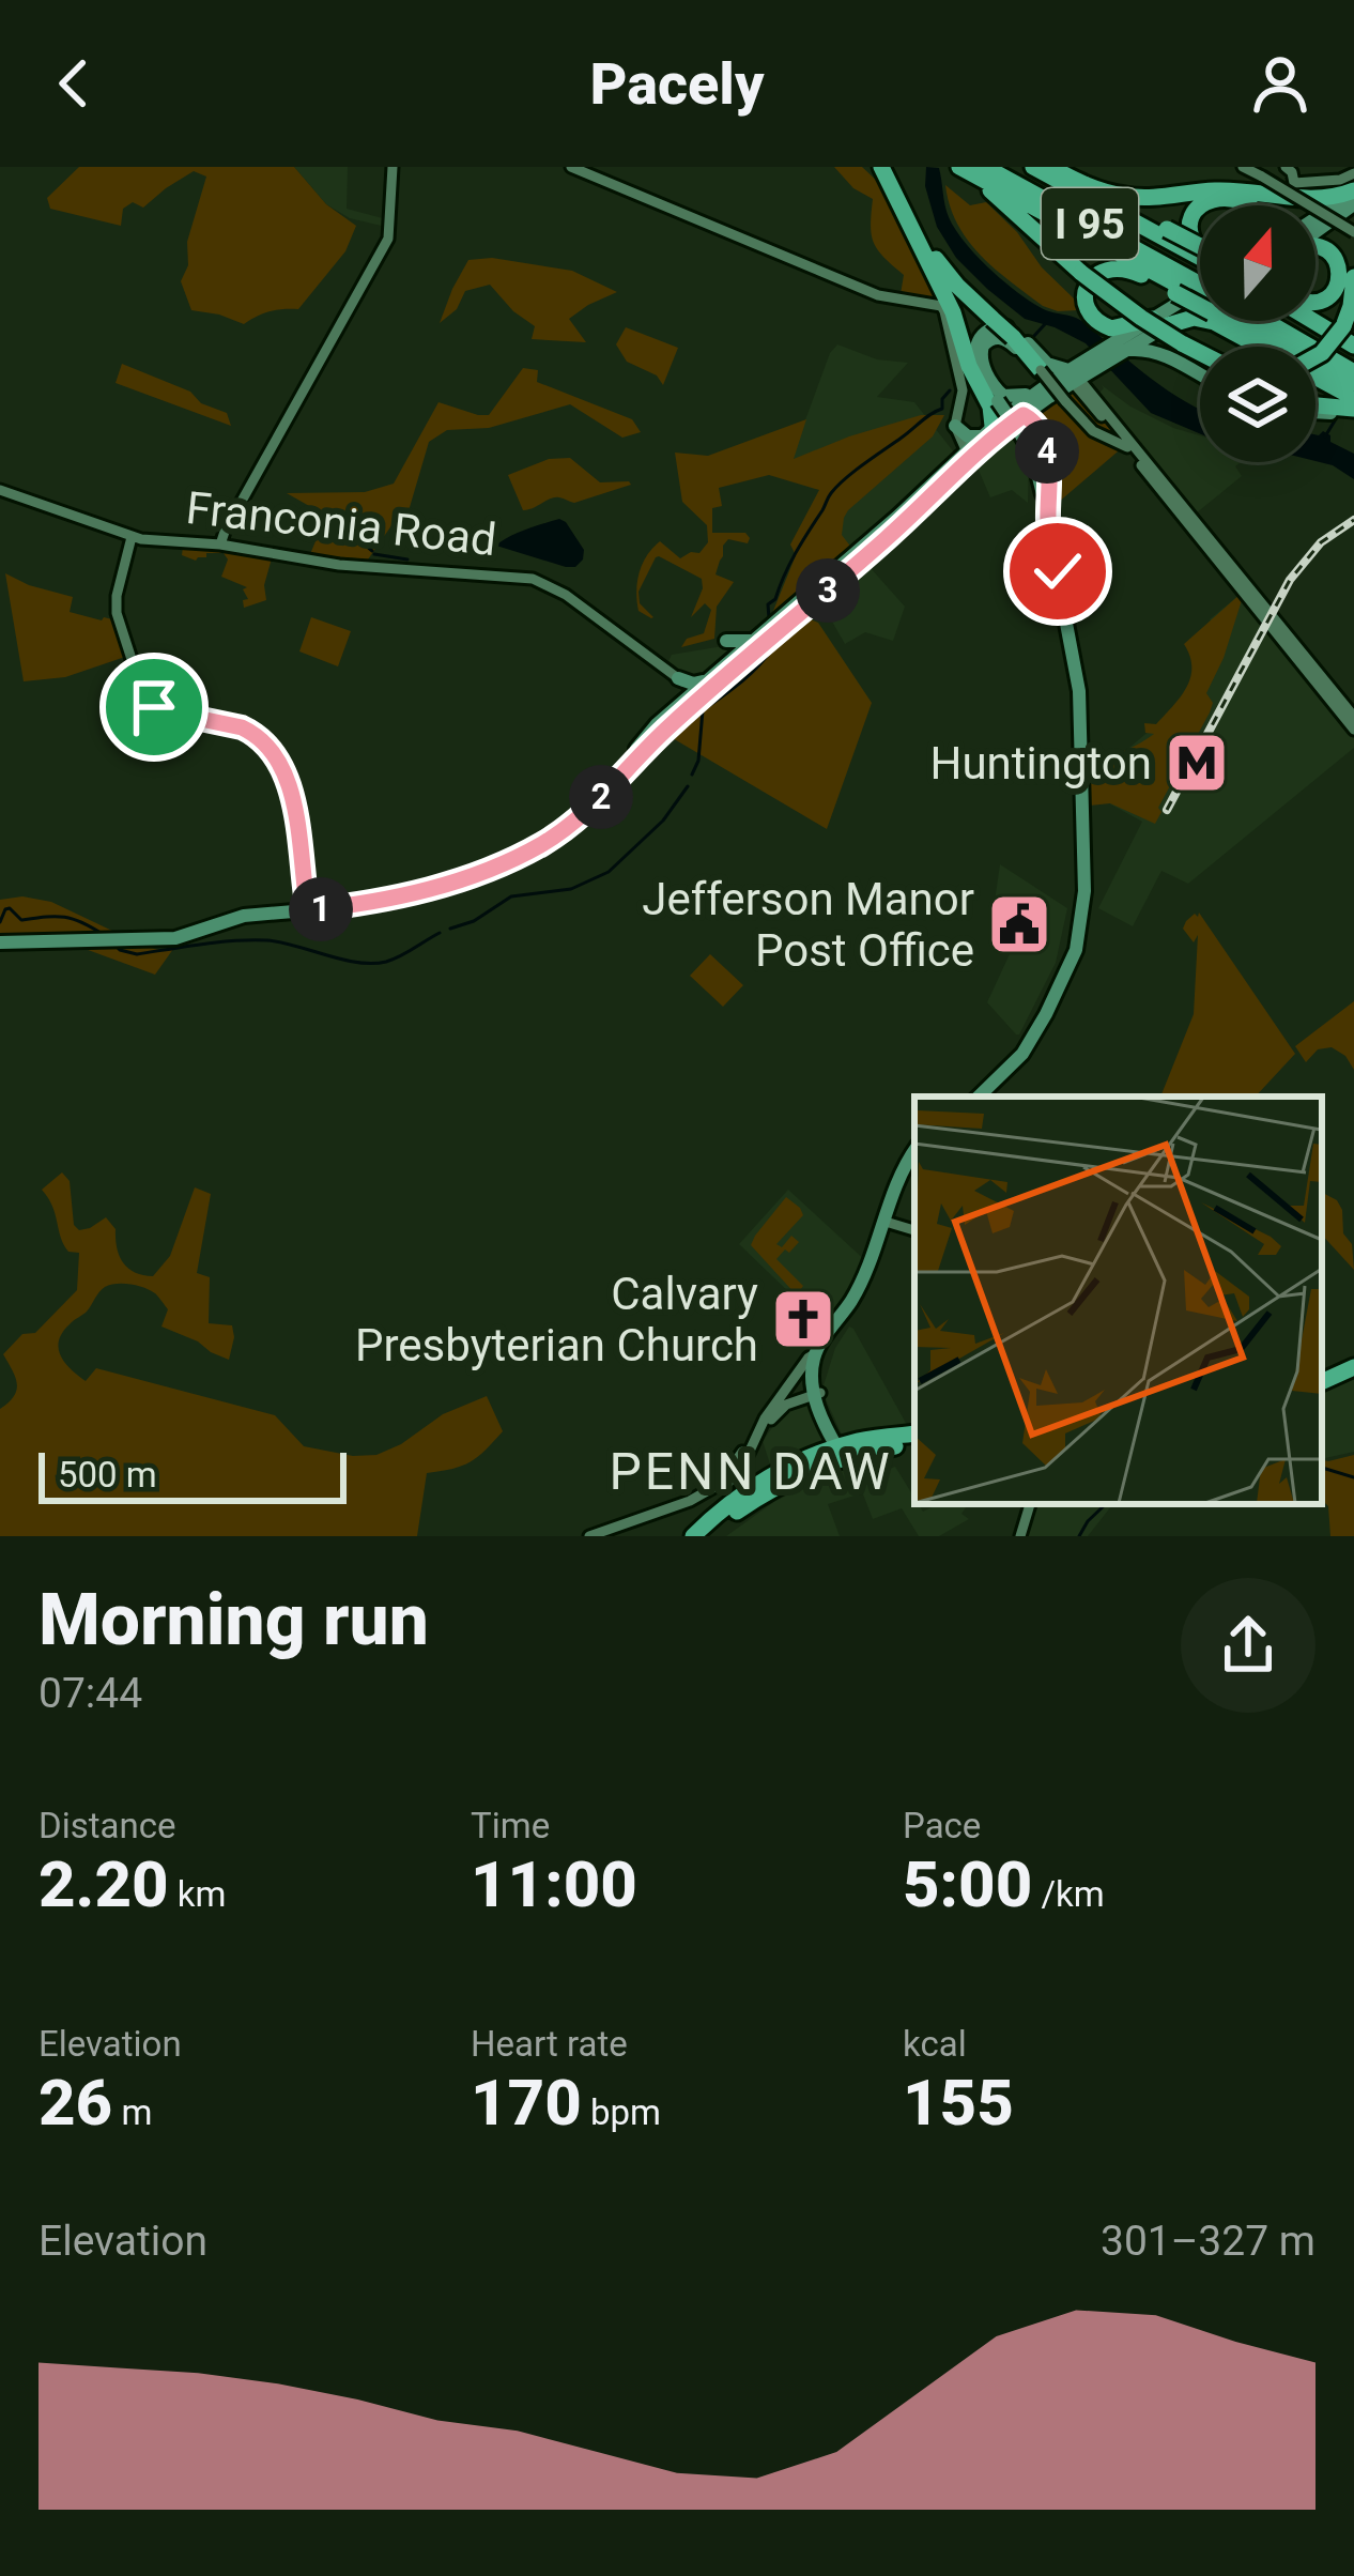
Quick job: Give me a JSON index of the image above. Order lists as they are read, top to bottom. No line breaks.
{"streets":{"highway":["I 95"],"main road":["Franconia Road"]},"districts":["PENN DAW"],"places":{"metro station":["Huntington"],"public building":["Jefferson Manor Post Office"],"church":["Calvary Presbyterian Church"]},"scale_bar":"500 m","north":"top","page":{"header":"Pacely","pins":["4","3","2","1"],"scale":"500 m","heading":["Morning run","07:44"],"stats":[["Distance","2.20 km"],["Time","11:00"],["Pace","5:00 /km"],["Elevation","26 m"],["Heart rate","170 bpm"],["kcal","155"]],"chart":["Elevation","301–327 m"]}}
